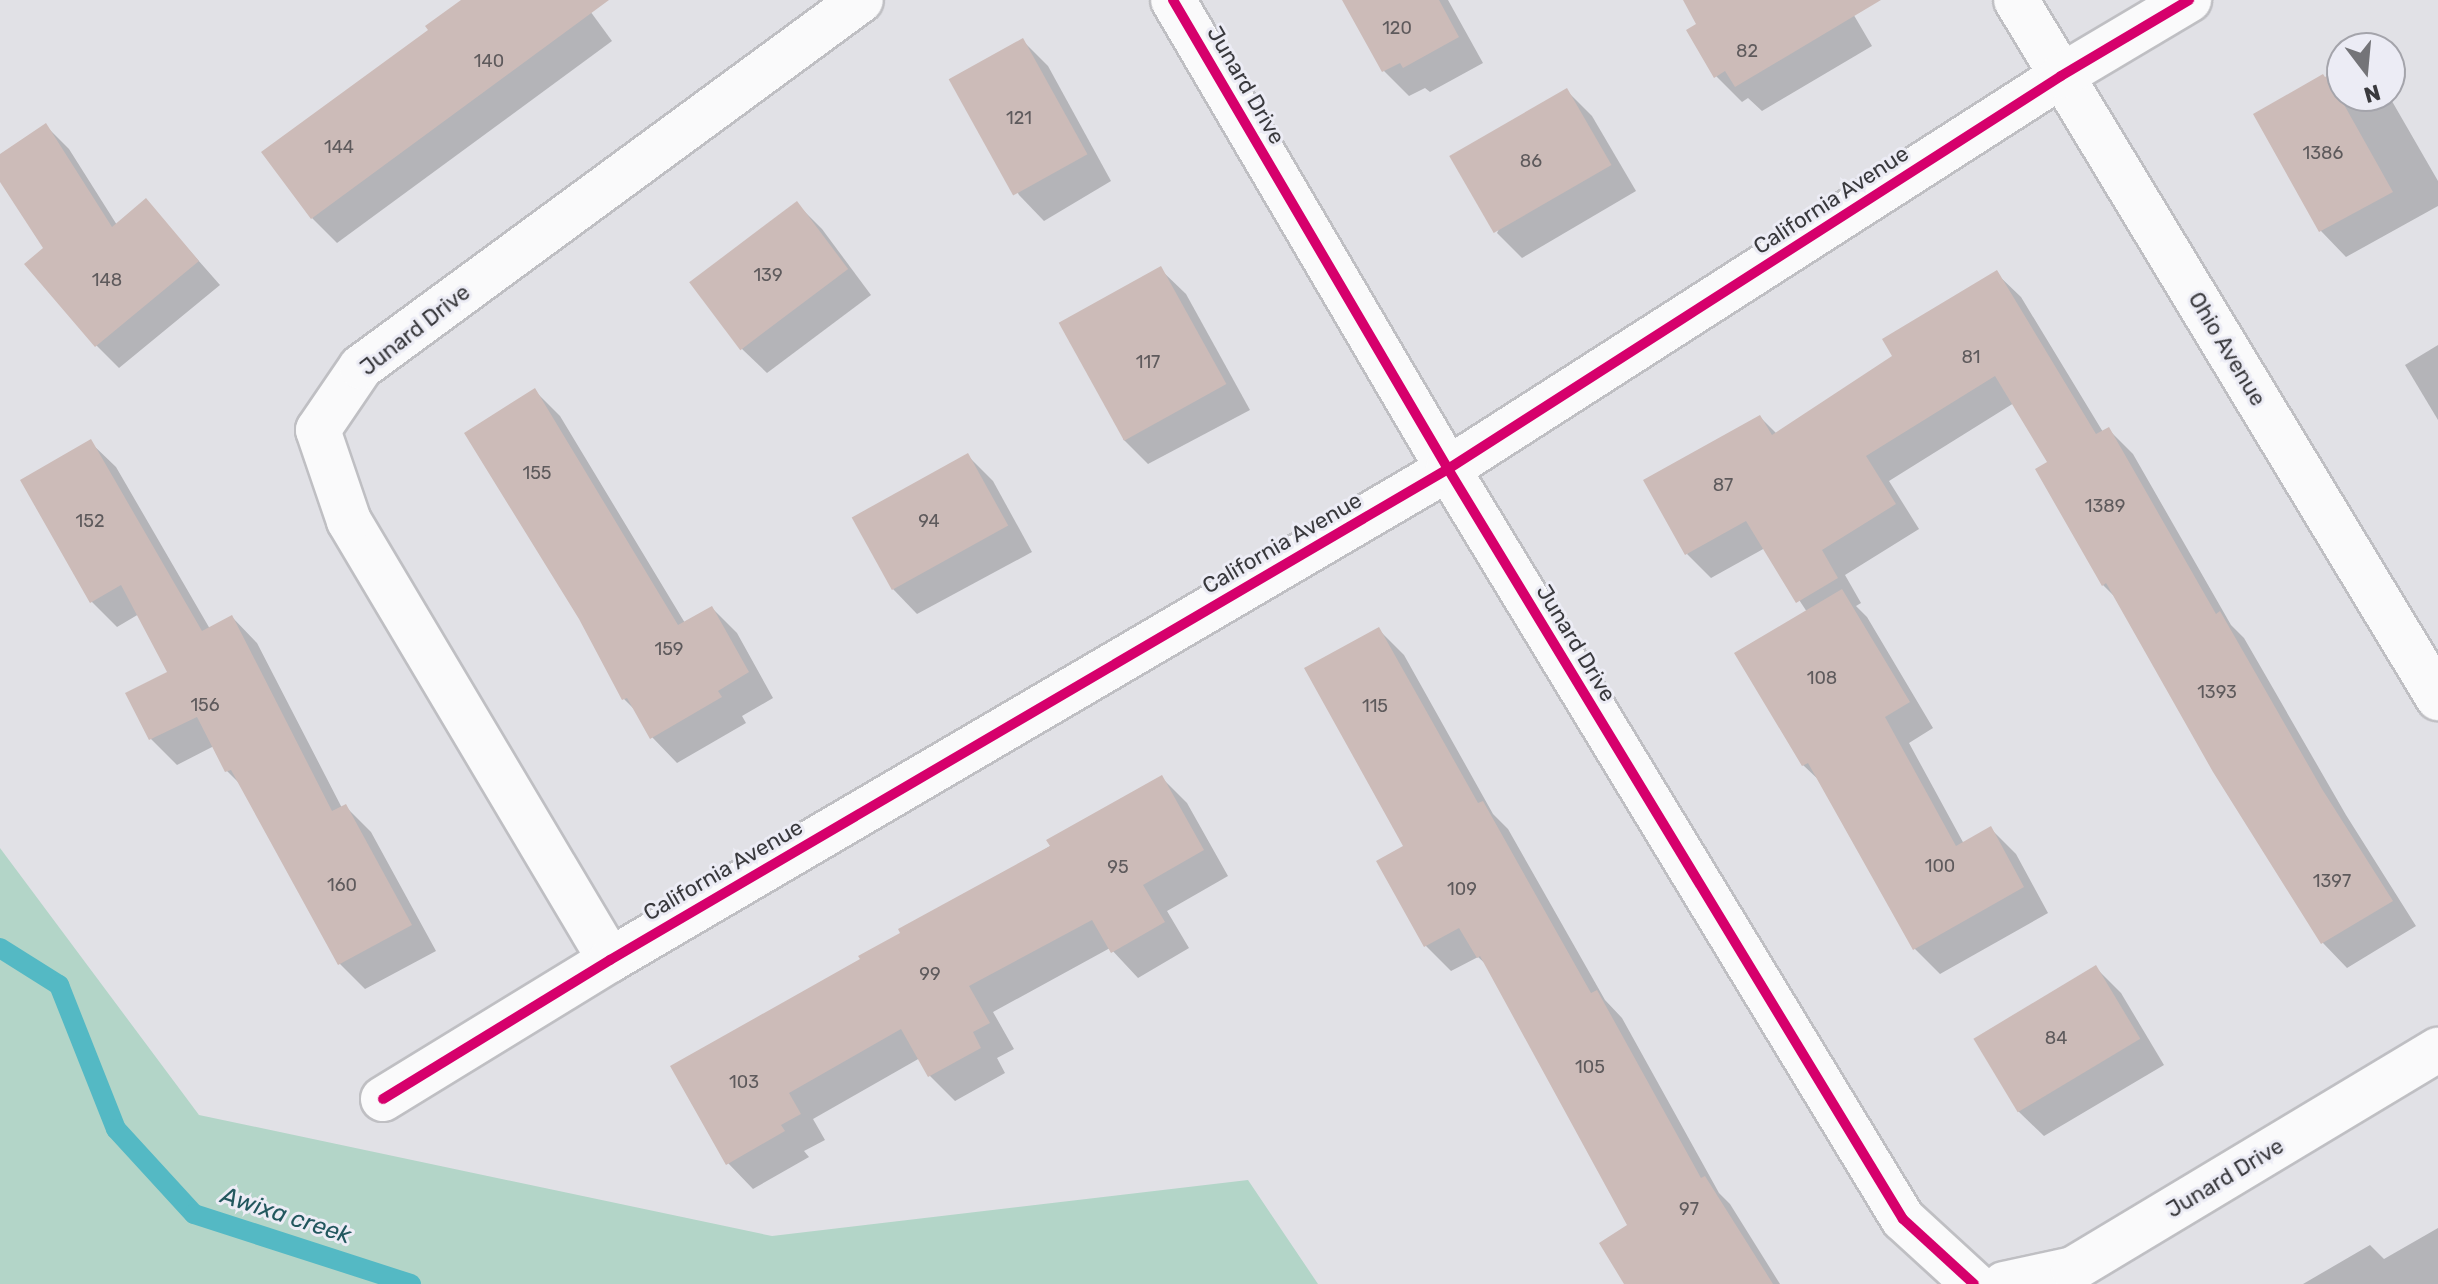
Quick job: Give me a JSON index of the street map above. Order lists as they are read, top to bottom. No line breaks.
{"streets":{"street":["Junard Drive","California Avenue","Ohio Avenue"]},"crossings":[["Junard Drive","California Avenue"],["California Avenue","Ohio Avenue"]],"water":["Awixa creek"],"house_numbers":["120","82","140","121","144","1386","86","139","148","81","117","155","87","1389","152","94","159","108","1393","156","115","100","95","1397","160","109","99","84","105","103","97"],"north":"bottom"}
